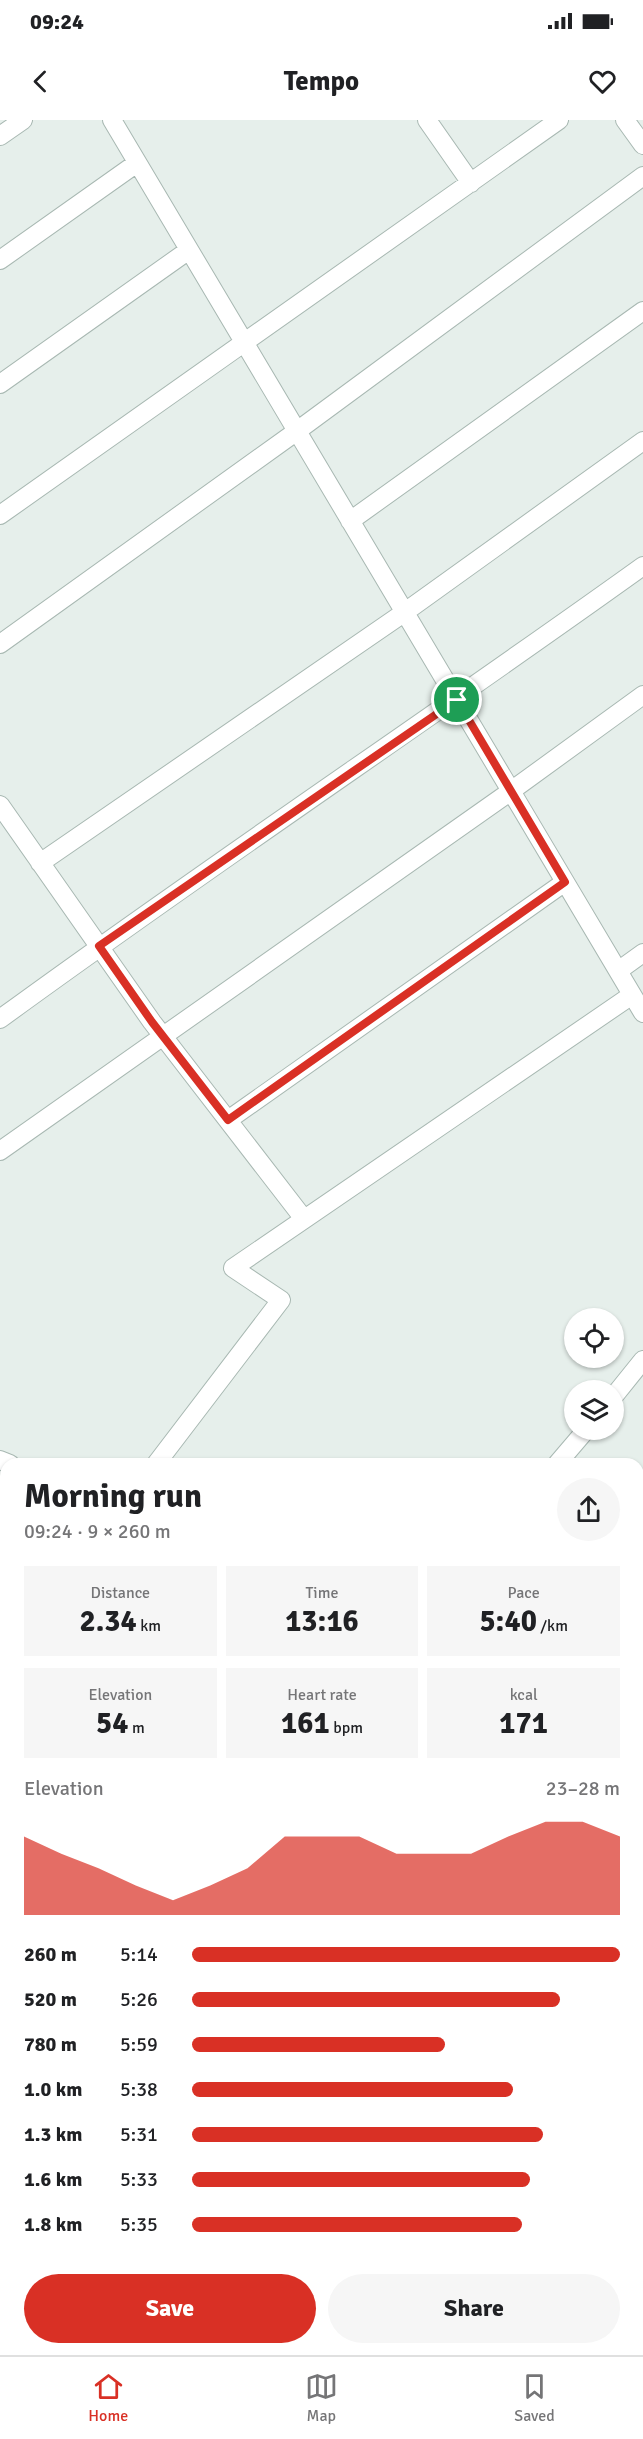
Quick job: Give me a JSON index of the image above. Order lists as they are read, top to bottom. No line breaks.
{"page":{"status":"09:24","header":"Tempo","heading":["Morning run","09:24 · 9 × 260 m"],"stats":[["Distance","2.34 km"],["Time","13:16"],["Pace","5:40 /km"],["Elevation","54 m"],["Heart rate","161 bpm"],["kcal","171"]],"chart":["Elevation","23–28 m"],"list":[{"name":"260 m","note":"5:14"},{"name":"520 m","note":"5:26"},{"name":"780 m","note":"5:59"},{"name":"1.0 km","note":"5:38"},{"name":"1.3 km","note":"5:31"},{"name":"1.6 km","note":"5:33"},{"name":"1.8 km","note":"5:35"}],"buttons":["Save","Share"],"tabs":["Home","Map","Saved"]}}
